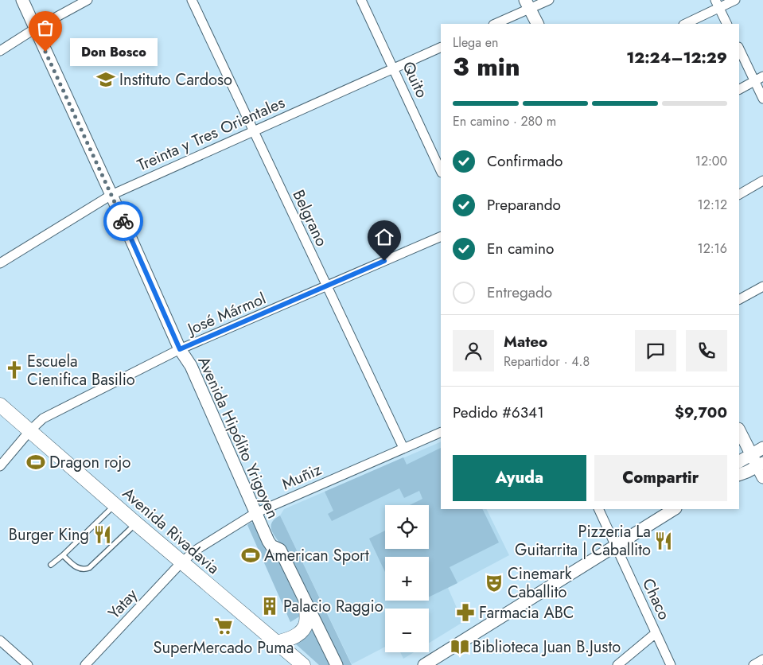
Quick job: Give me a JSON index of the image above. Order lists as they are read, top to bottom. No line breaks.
{"streets":{"main road":["Avenida Hipólito Yrigoyen","Avenida Rivadavia"],"street":["Quito","Treinta y Tres Orientales","Belgrano","José Mármol","Muñiz","Chaco","Yatay"]},"crossings":[["Quito","Treinta y Tres Orientales"],["Treinta y Tres Orientales","Belgrano"],["Treinta y Tres Orientales","Avenida Hipólito Yrigoyen"],["Belgrano","José Mármol"],["Belgrano","Muñiz"],["José Mármol","Avenida Hipólito Yrigoyen"],["José Mármol","Avenida Rivadavia"],["Avenida Hipólito Yrigoyen","Muñiz"],["Muñiz","Avenida Rivadavia"],["Muñiz","Yatay"],["Avenida Rivadavia","Yatay"]],"places":{"other":["Don Bosco"],"school or university":["Instituto Cardoso"],"church":["Escuela Cienifica Basilio"],"sports":["Dragon rojo","American Sport"],"restaurant":["Burger King","Pizzeria La Guitarrita | Caballito"],"theatre":["Cinemark Caballito"],"building":["Palacio Raggio"],"pharmacy":["Farmacia ABC"],"supermarket":["SuperMercado Puma"],"library":["Biblioteca Juan B.Justo"]},"page":{"heading":["3 min","Llega en","12:24–12:29"],"panel":["Mateo","Repartidor · 4.8","Pedido #6341","$9,700"],"bubble":"Don Bosco","bar":"En camino · 280 m","list":[["Confirmado","12:00"],["Preparando","12:12"],["En camino","12:16"],"Entregado"],"buttons":["Ayuda","Compartir"],"map_buttons":["+","−"]}}
